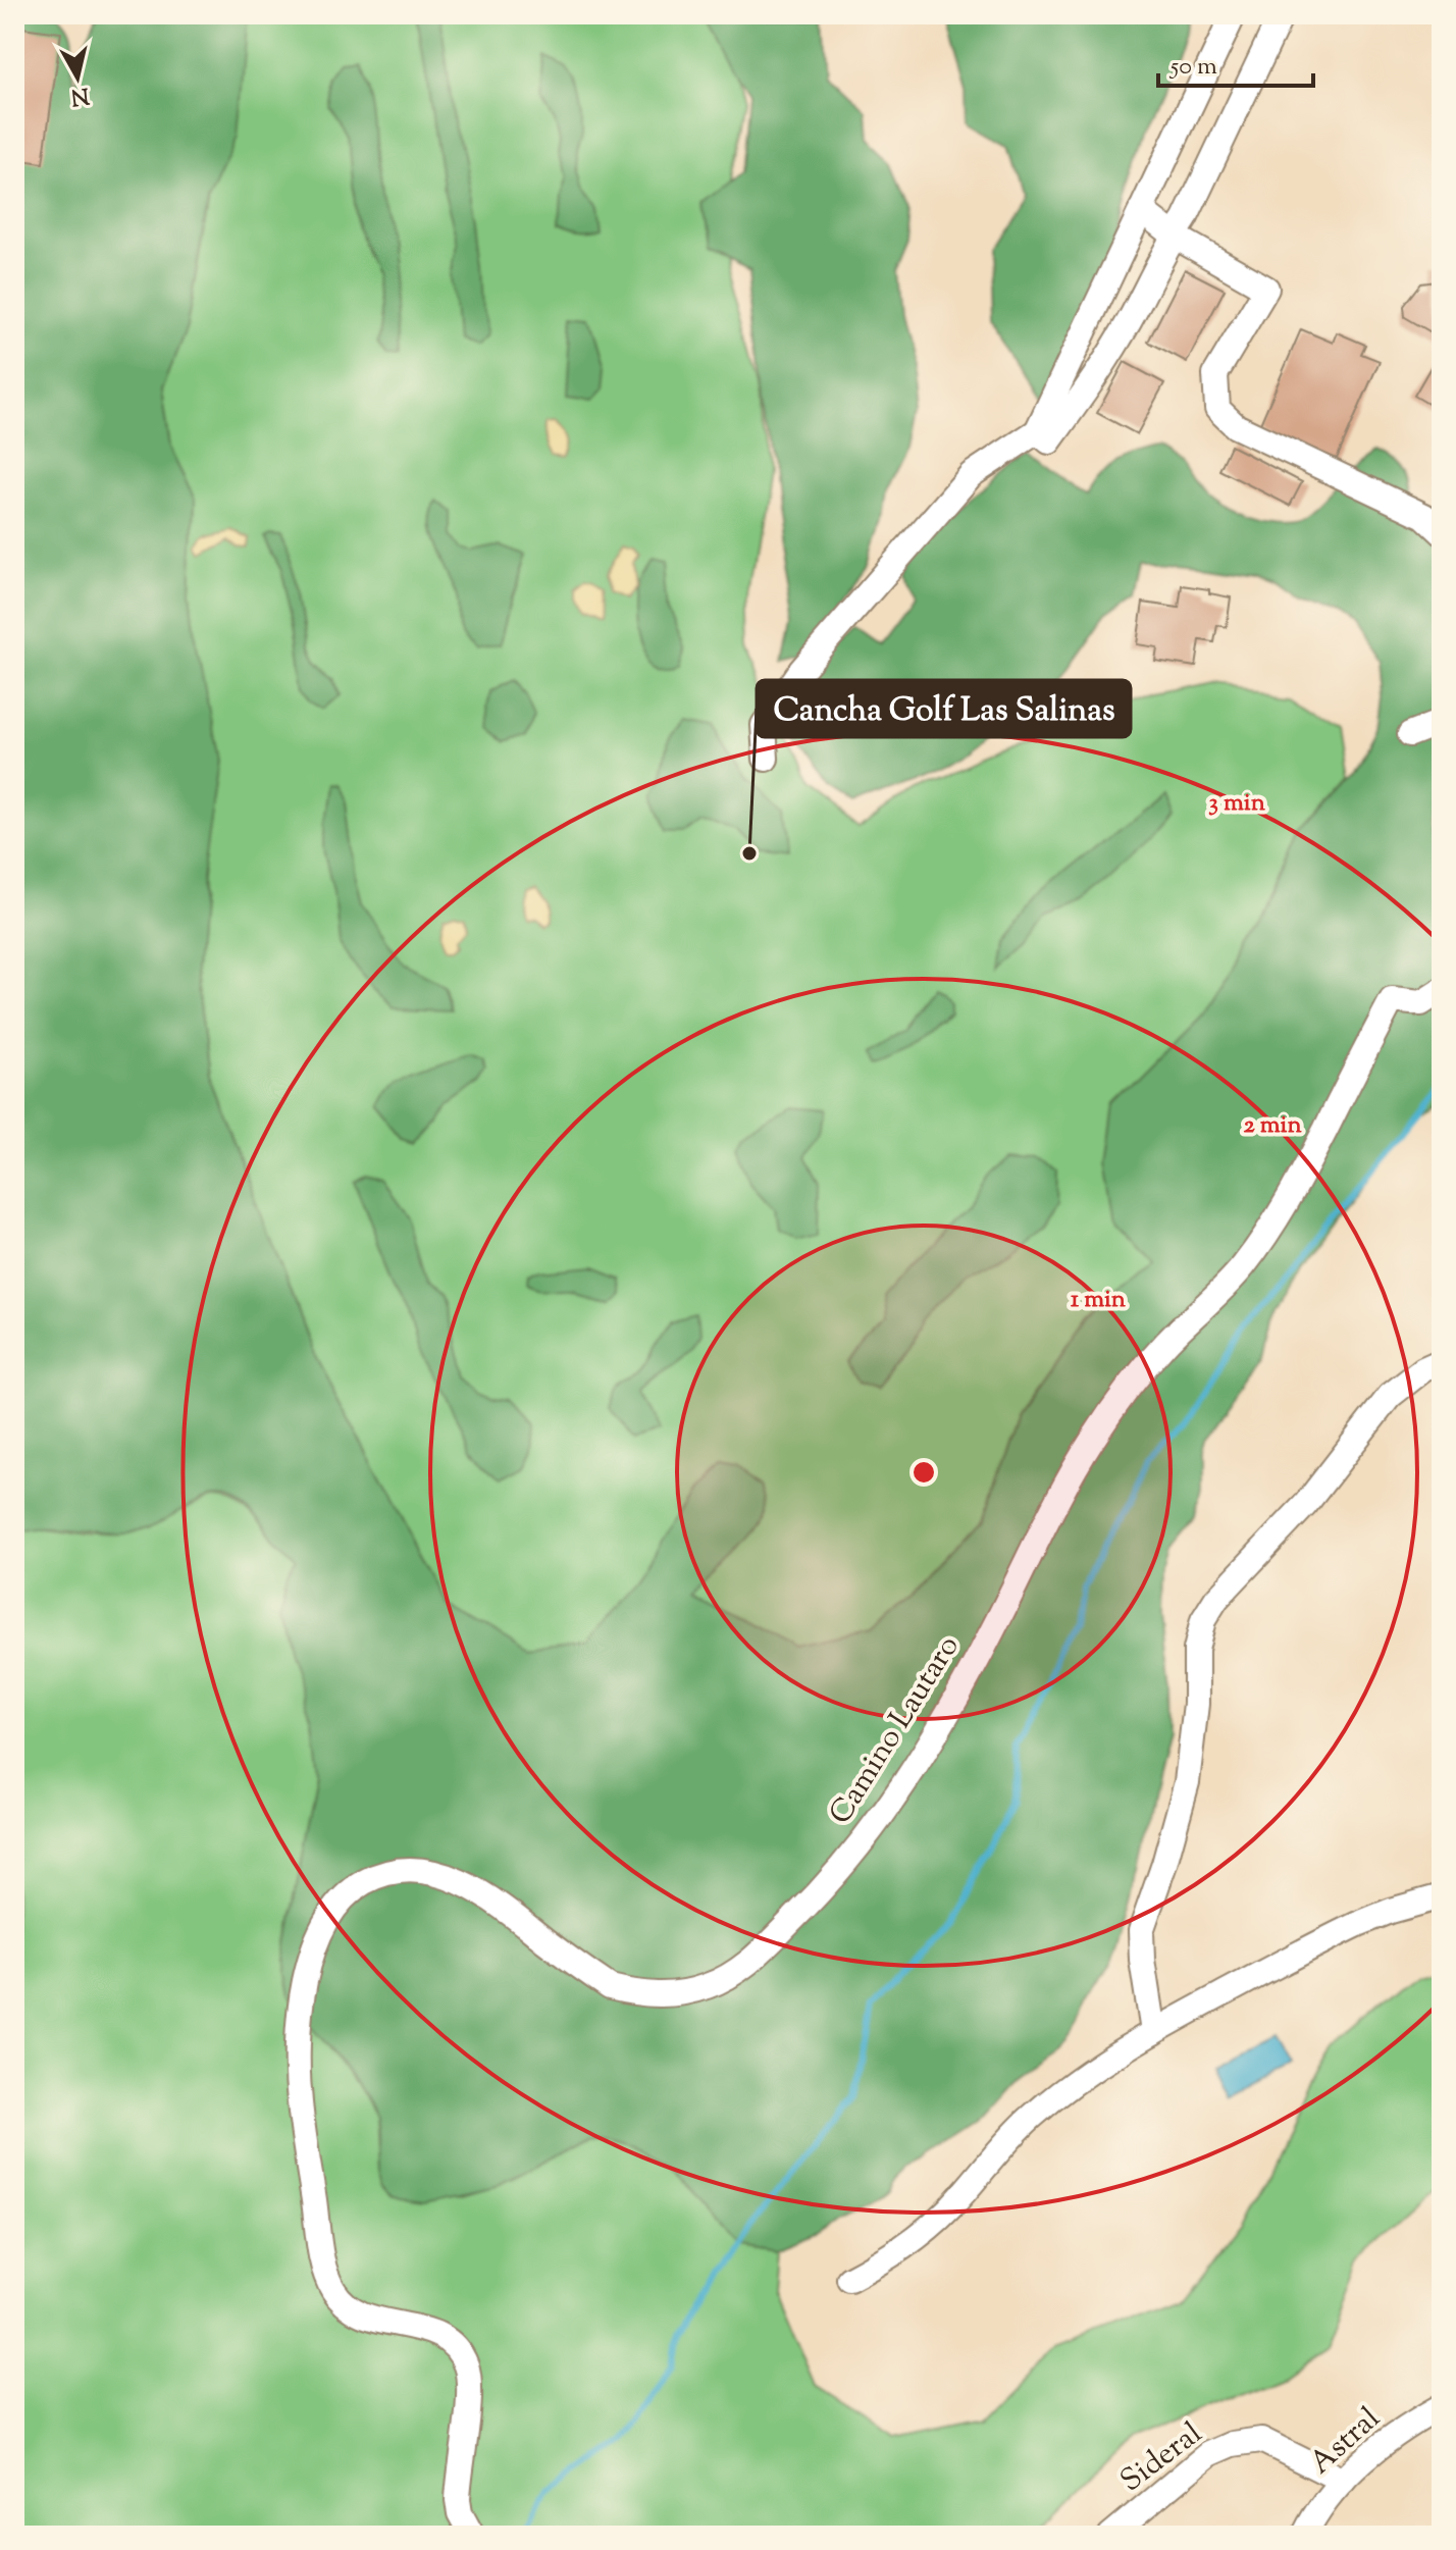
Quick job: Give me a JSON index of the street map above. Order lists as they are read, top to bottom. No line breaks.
{"streets":{"street":["Camino Lautaro","Astral","Sideral"]},"crossings":[["Astral","Sideral"]],"places":["Cancha Golf Las Salinas"],"scale_bar":"50 m","north":"bottom","rings":["3 min","2 min","1 min"]}
